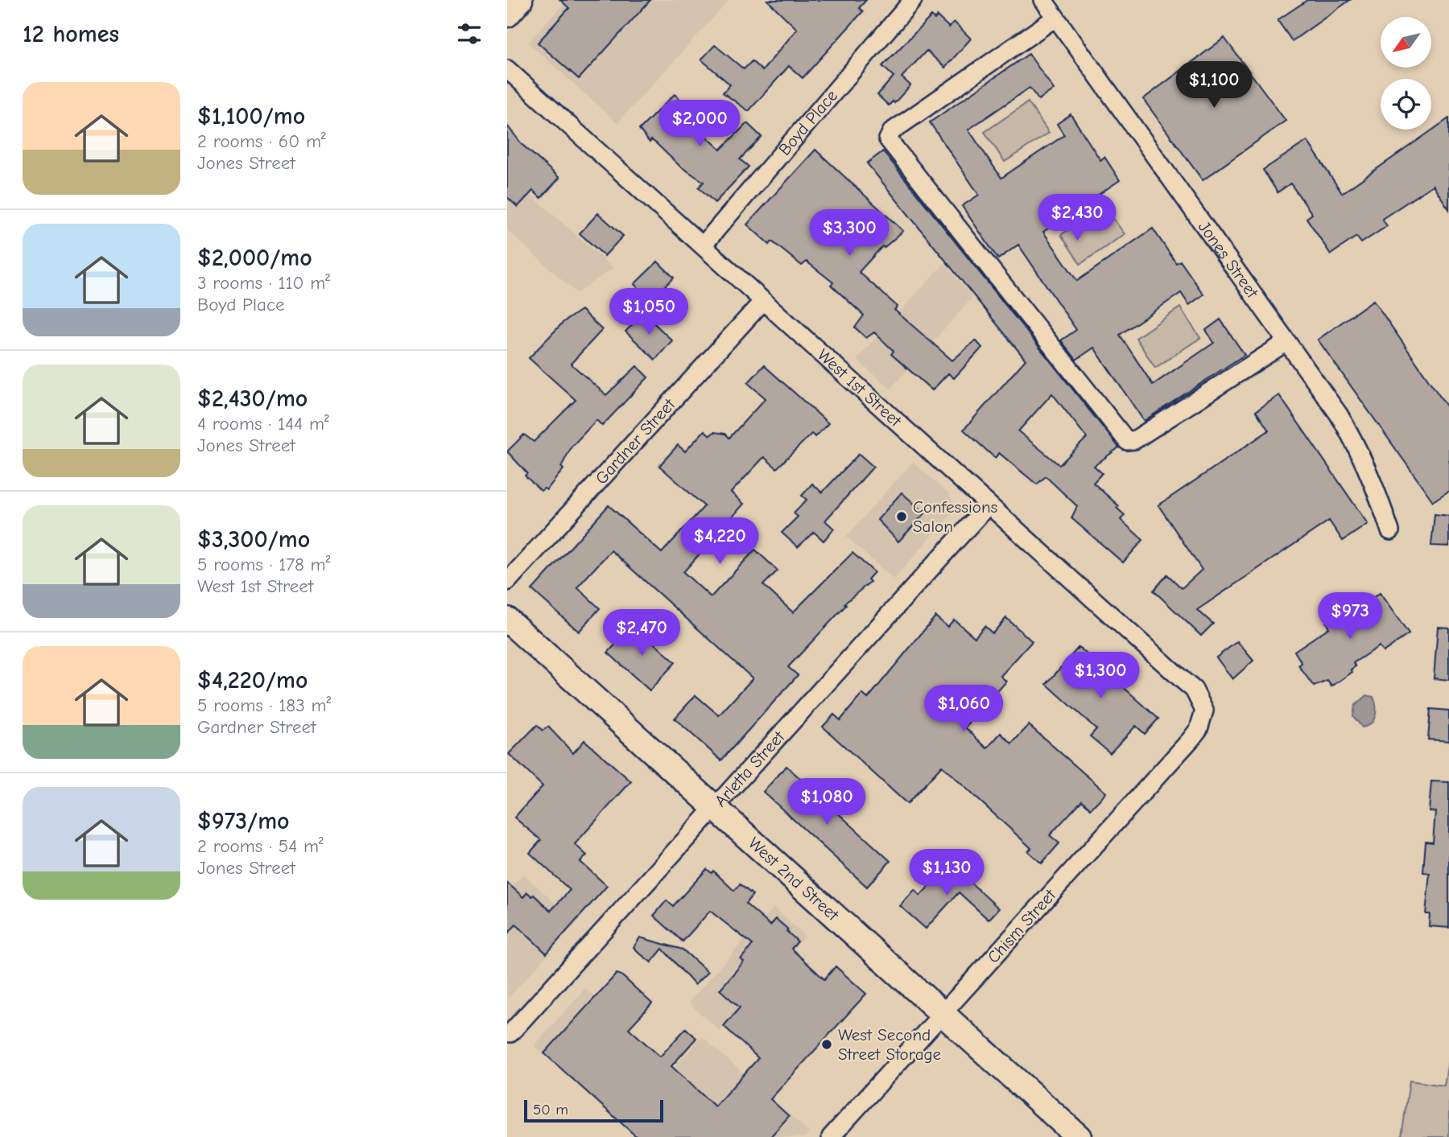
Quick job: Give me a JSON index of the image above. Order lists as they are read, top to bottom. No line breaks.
{"streets":{"street":["Boyd Place","Jones Street","West 1st Street","Gardner Street","Arletta Street","West 2nd Street","Chism Street"]},"crossings":[["Boyd Place","West 1st Street"],["West 1st Street","Gardner Street"],["West 1st Street","Arletta Street"],["West 1st Street","Chism Street"],["Arletta Street","West 2nd Street"],["West 2nd Street","Chism Street"]],"places":["Confessions Salon","West Second Street Storage"],"scale_bar":"50 m","north":"bottom left","page":{"heading":"12 homes","price":["$1,100","$2,000","$2,430","$3,300","$1,050","$4,220","$973","$2,470","$1,300","$1,060","$1,080","$1,130"],"list":[{"name":"$1,100/mo","note":"2 rooms · 60 m² · Jones Street"},{"name":"$2,000/mo","note":"3 rooms · 110 m² · Boyd Place"},{"name":"$2,430/mo","note":"4 rooms · 144 m² · Jones Street"},{"name":"$3,300/mo","note":"5 rooms · 178 m² · West 1st Street"},{"name":"$4,220/mo","note":"5 rooms · 183 m² · Gardner Street"},{"name":"$973/mo","note":"2 rooms · 54 m² · Jones Street"}],"scale":"50 m"}}
